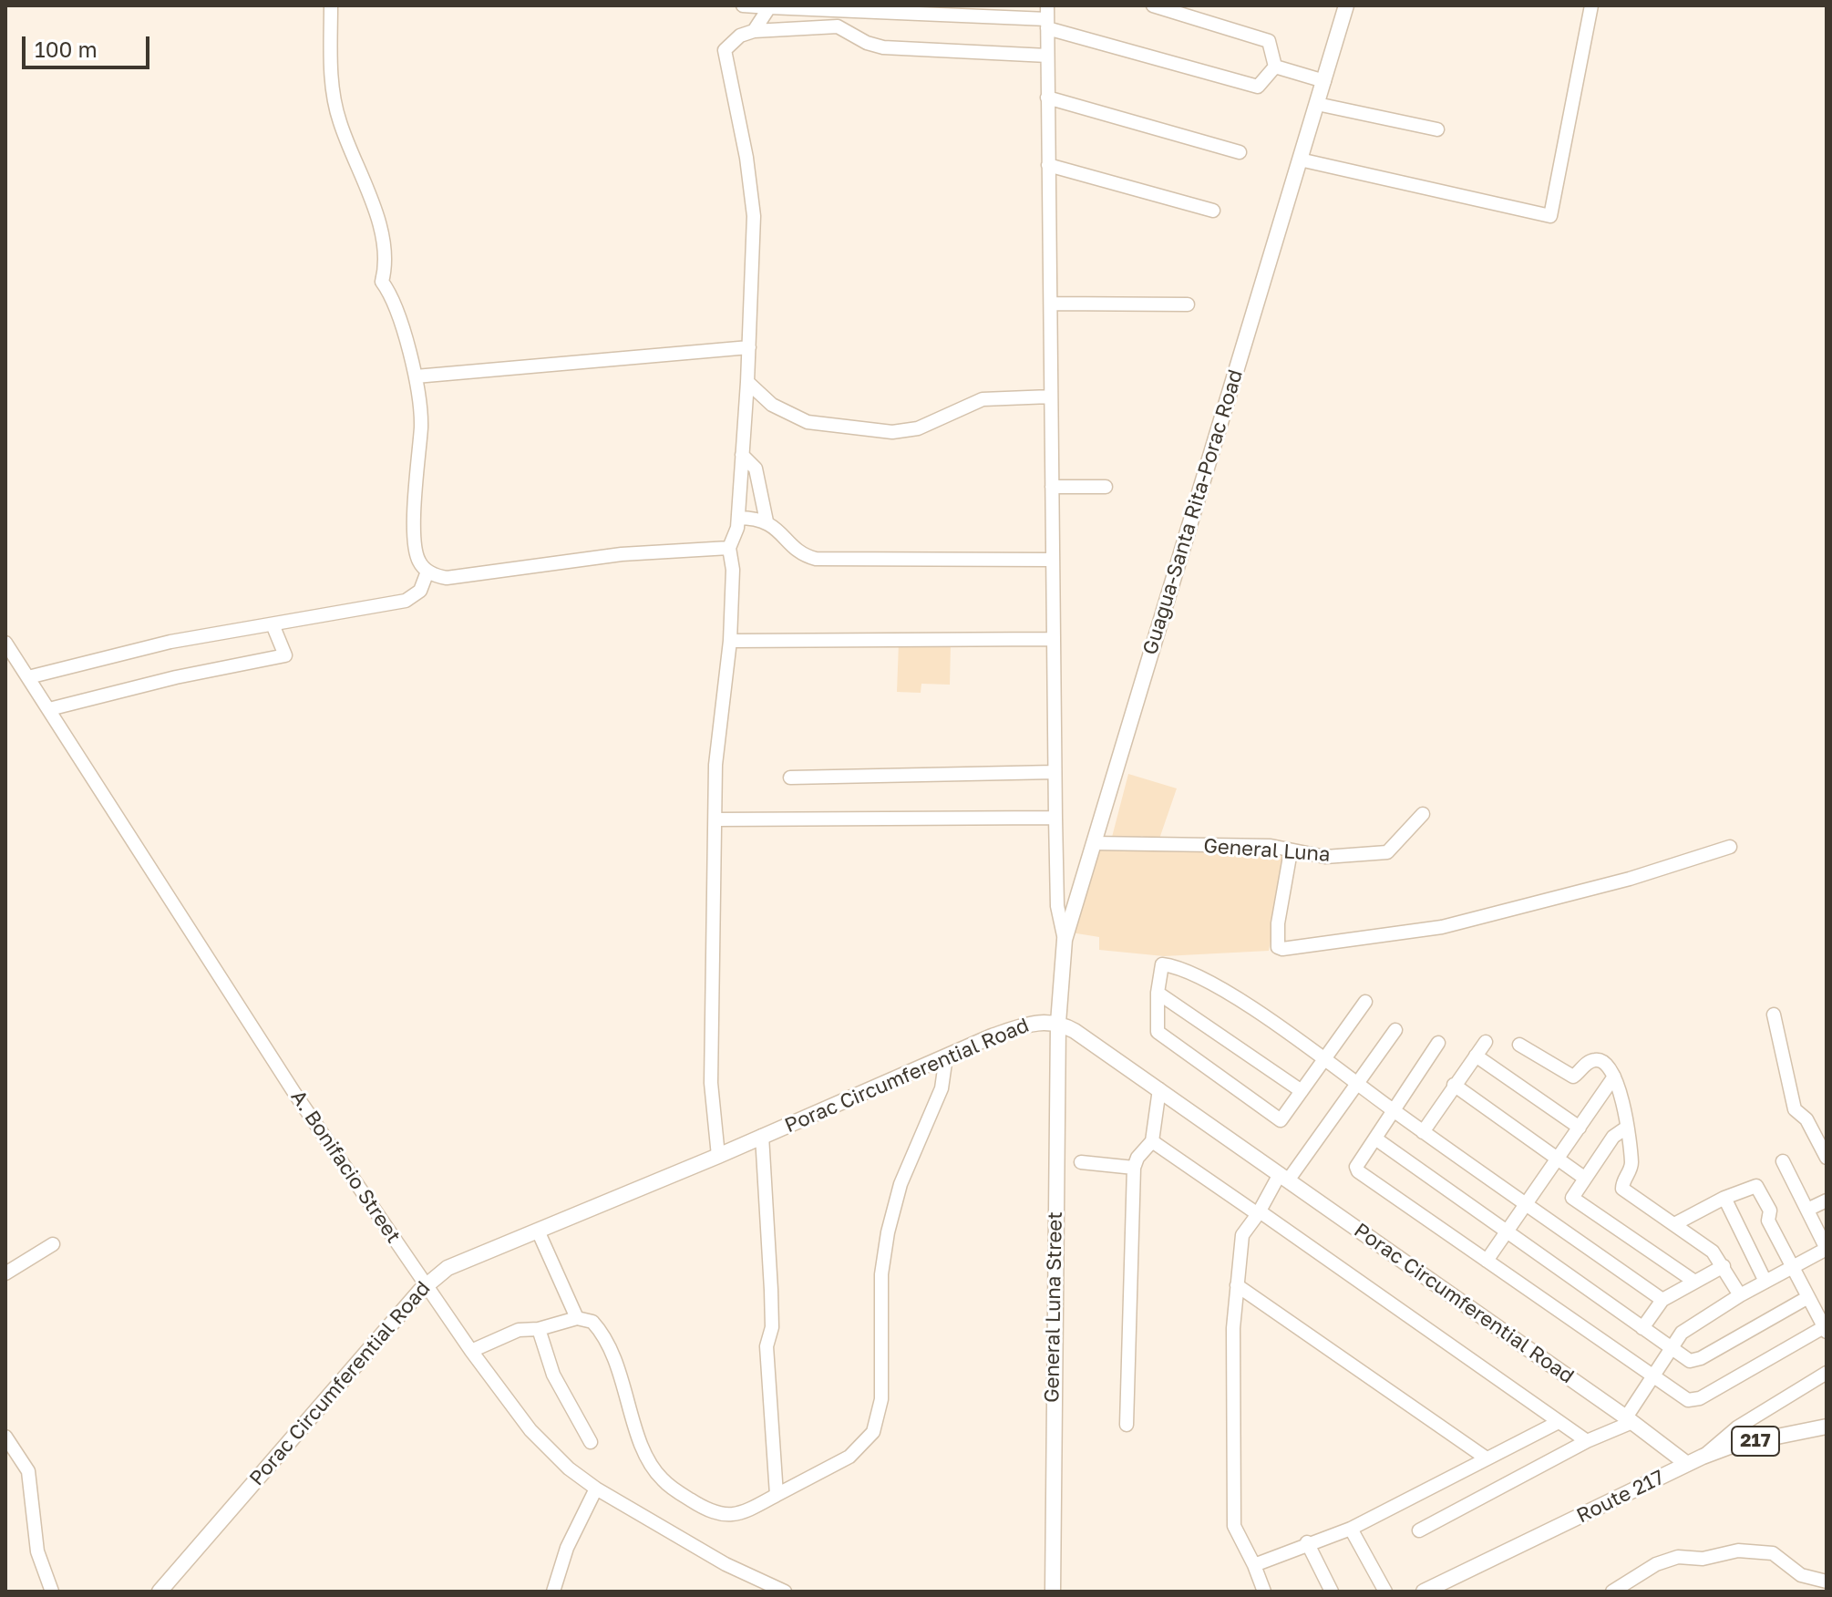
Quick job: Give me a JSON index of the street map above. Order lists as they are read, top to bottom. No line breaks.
{"streets":{"main road":["Guagua-Santa Rita-Porac Road","Porac Circumferential Road","General Luna Street","217","Route 217"],"street":["General Luna","A. Bonifacio Street"]},"crossings":[["Guagua-Santa Rita-Porac Road","General Luna"],["Guagua-Santa Rita-Porac Road","Porac Circumferential Road"],["Guagua-Santa Rita-Porac Road","General Luna Street"],["Porac Circumferential Road","A. Bonifacio Street"],["Porac Circumferential Road","General Luna Street"],["Porac Circumferential Road","Route 217"]],"scale_bar":"100 m"}
